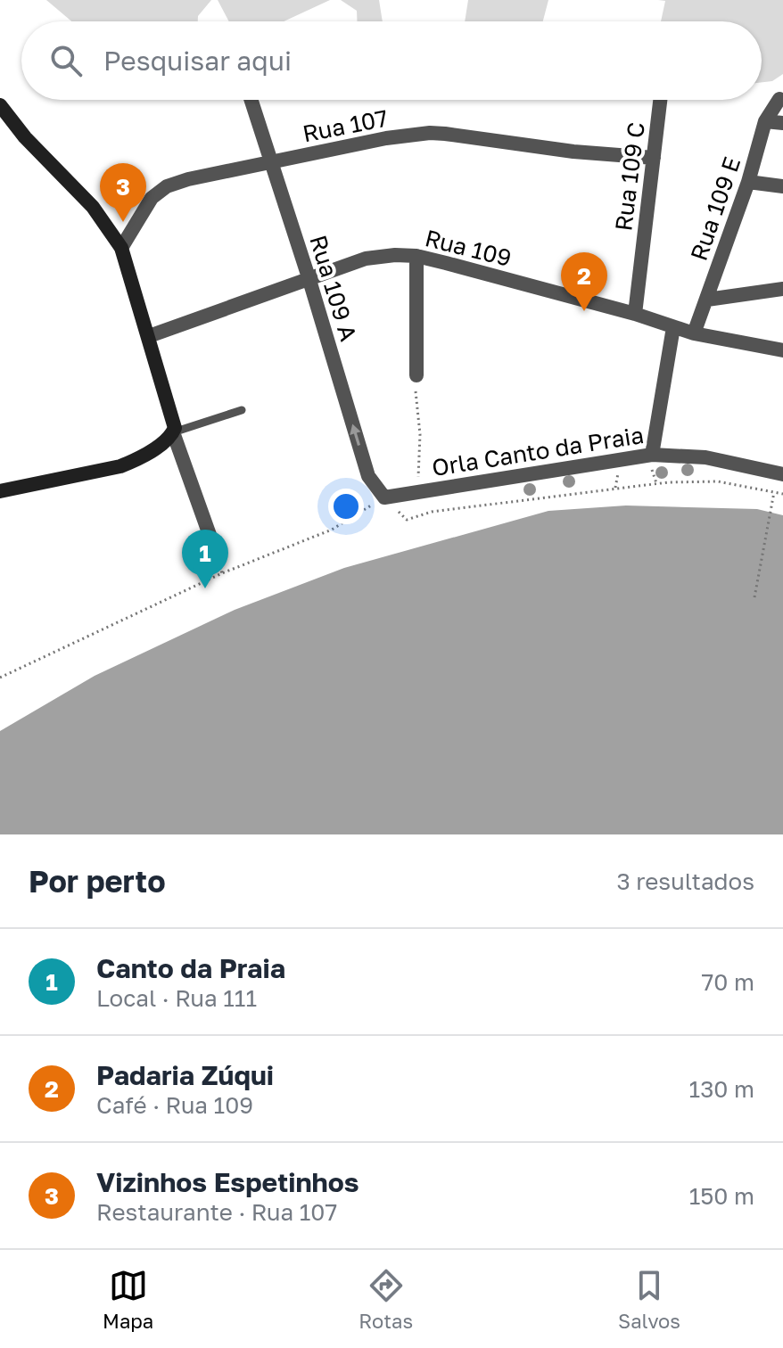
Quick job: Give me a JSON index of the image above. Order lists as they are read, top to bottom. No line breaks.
{"streets":{"street":["Rua 107","Rua 109 C","Rua 109 E","Rua 109","Rua 109 A","Orla Canto da Praia"]},"crossings":[["Rua 107","Rua 109 C"],["Rua 107","Rua 109 A"],["Rua 109 C","Rua 109"],["Rua 109 E","Rua 109"],["Rua 109","Rua 109 A"],["Rua 109 A","Orla Canto da Praia"]],"page":{"search":"Pesquisar aqui","pins":["3","2","1"],"heading":["Por perto","3 resultados"],"list":[{"mark":"1","name":"Canto da Praia","note":"Local · Rua 111","value":"70 m"},{"mark":"2","name":"Padaria Zúqui","note":"Café · Rua 109","value":"130 m"},{"mark":"3","name":"Vizinhos Espetinhos","note":"Restaurante · Rua 107","value":"150 m"}],"nav":["Mapa","Rotas","Salvos"]}}
